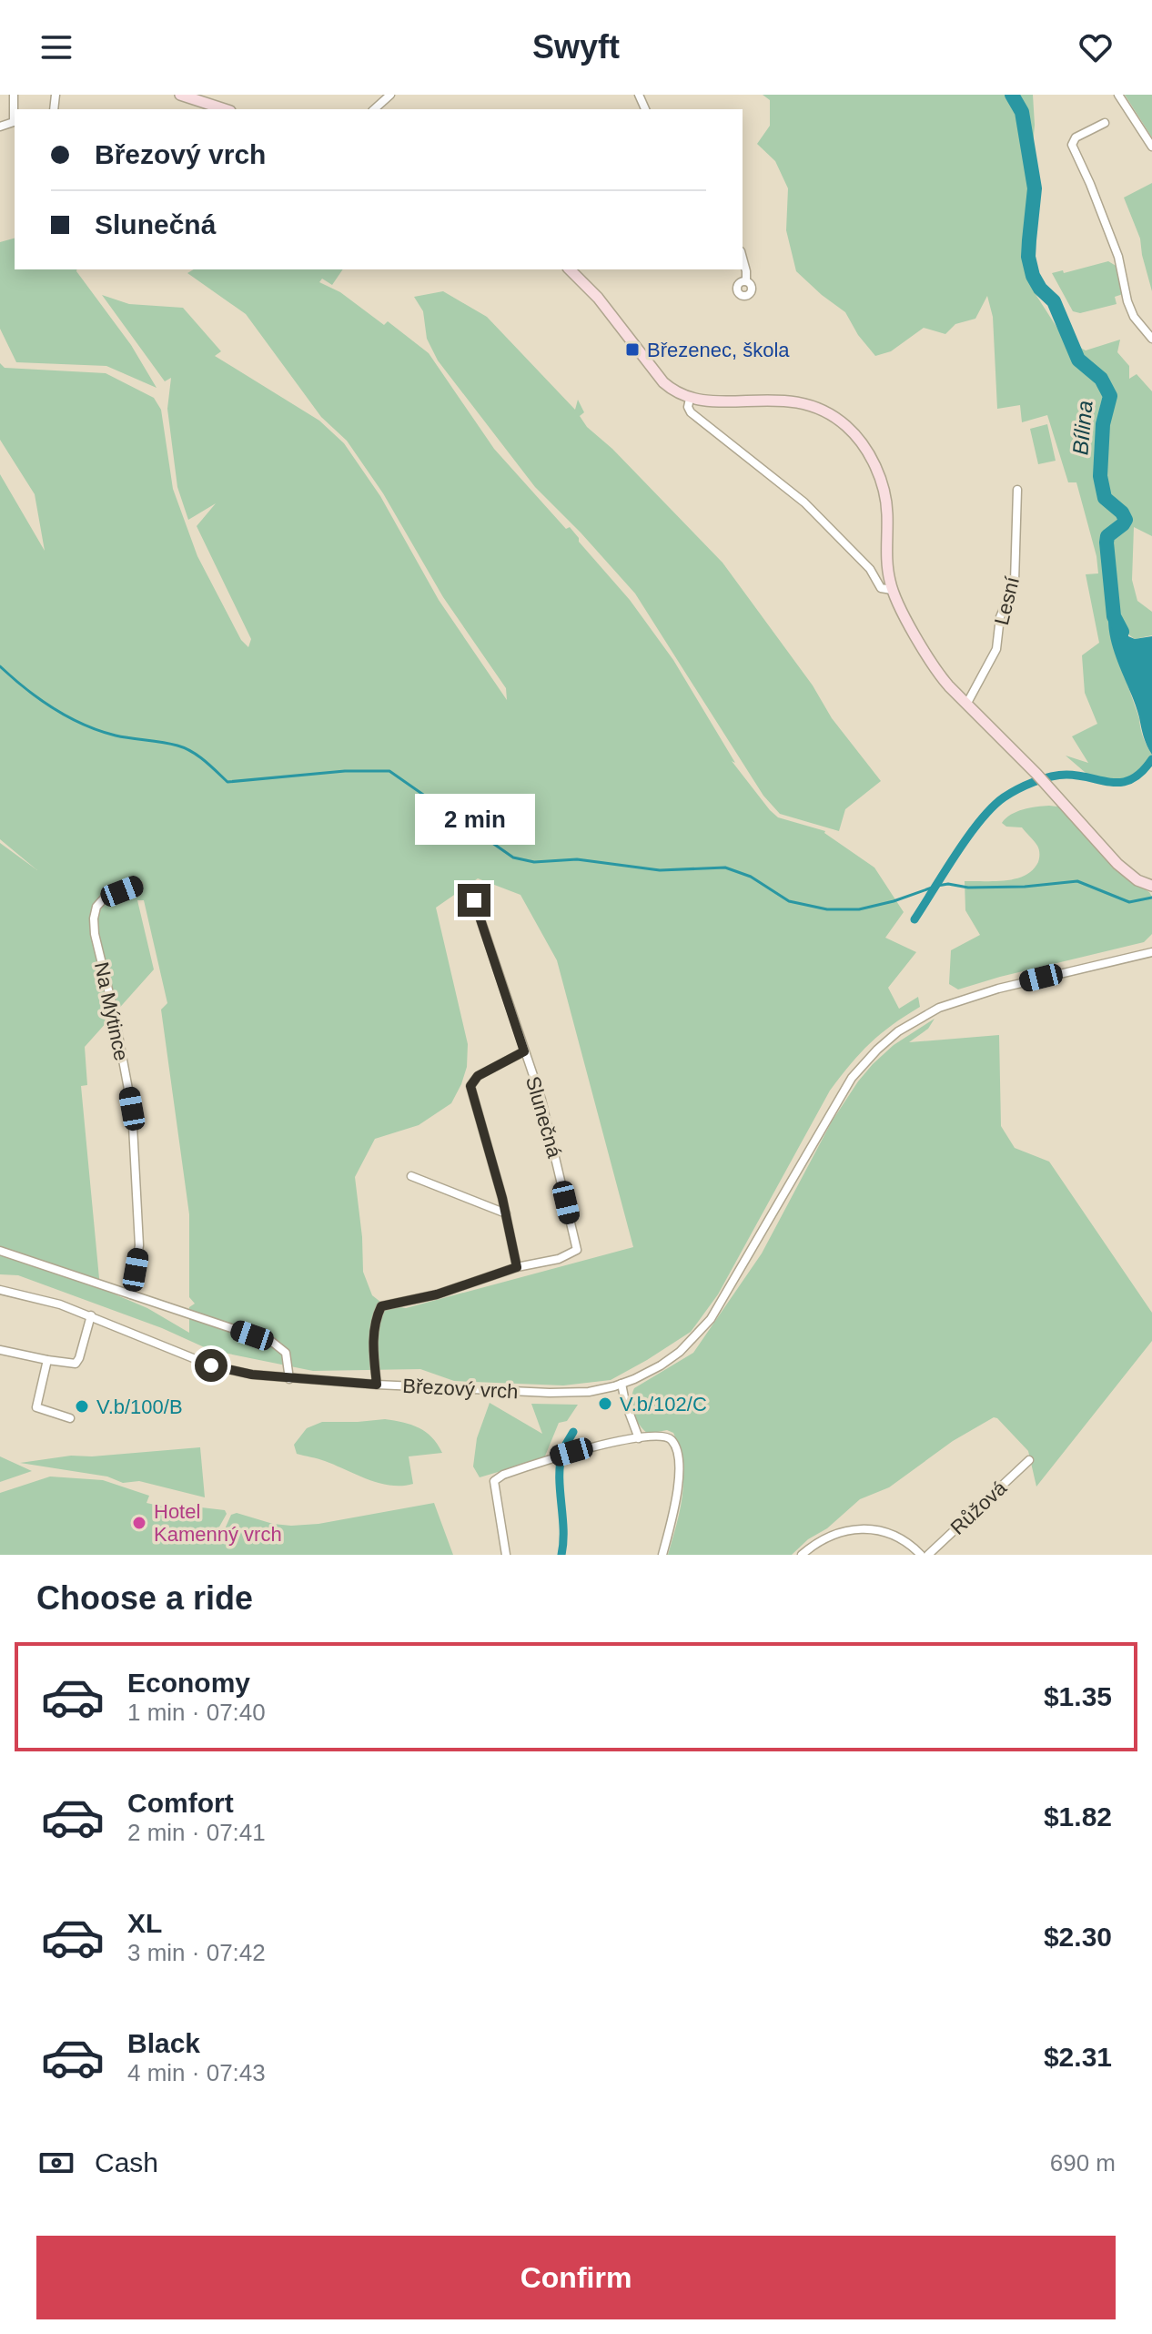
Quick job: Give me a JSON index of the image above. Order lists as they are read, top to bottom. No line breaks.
{"streets":{"street":["Lesní","Na Mýtince","Slunečná","Březový vrch","Růžová"]},"crossings":[["Slunečná","Březový vrch"]],"water":["Bílina"],"places":{"transit":["Březenec, škola"],"other":["V.b/102/C","V.b/100/B","Hotel Kamenný vrch"]},"page":{"header":"Swyft","banner":["Březový vrch","Slunečná"],"bubble":"2 min","heading":"Choose a ride","list":[{"name":"Economy","note":"1 min · 07:40","value":"$1.35"},{"name":"Comfort","note":"2 min · 07:41","value":"$1.82"},{"name":"XL","note":"3 min · 07:42","value":"$2.30"},{"name":"Black","note":"4 min · 07:43","value":"$2.31"}],"pay":["Cash","690 m"],"buttons":"Confirm"}}
